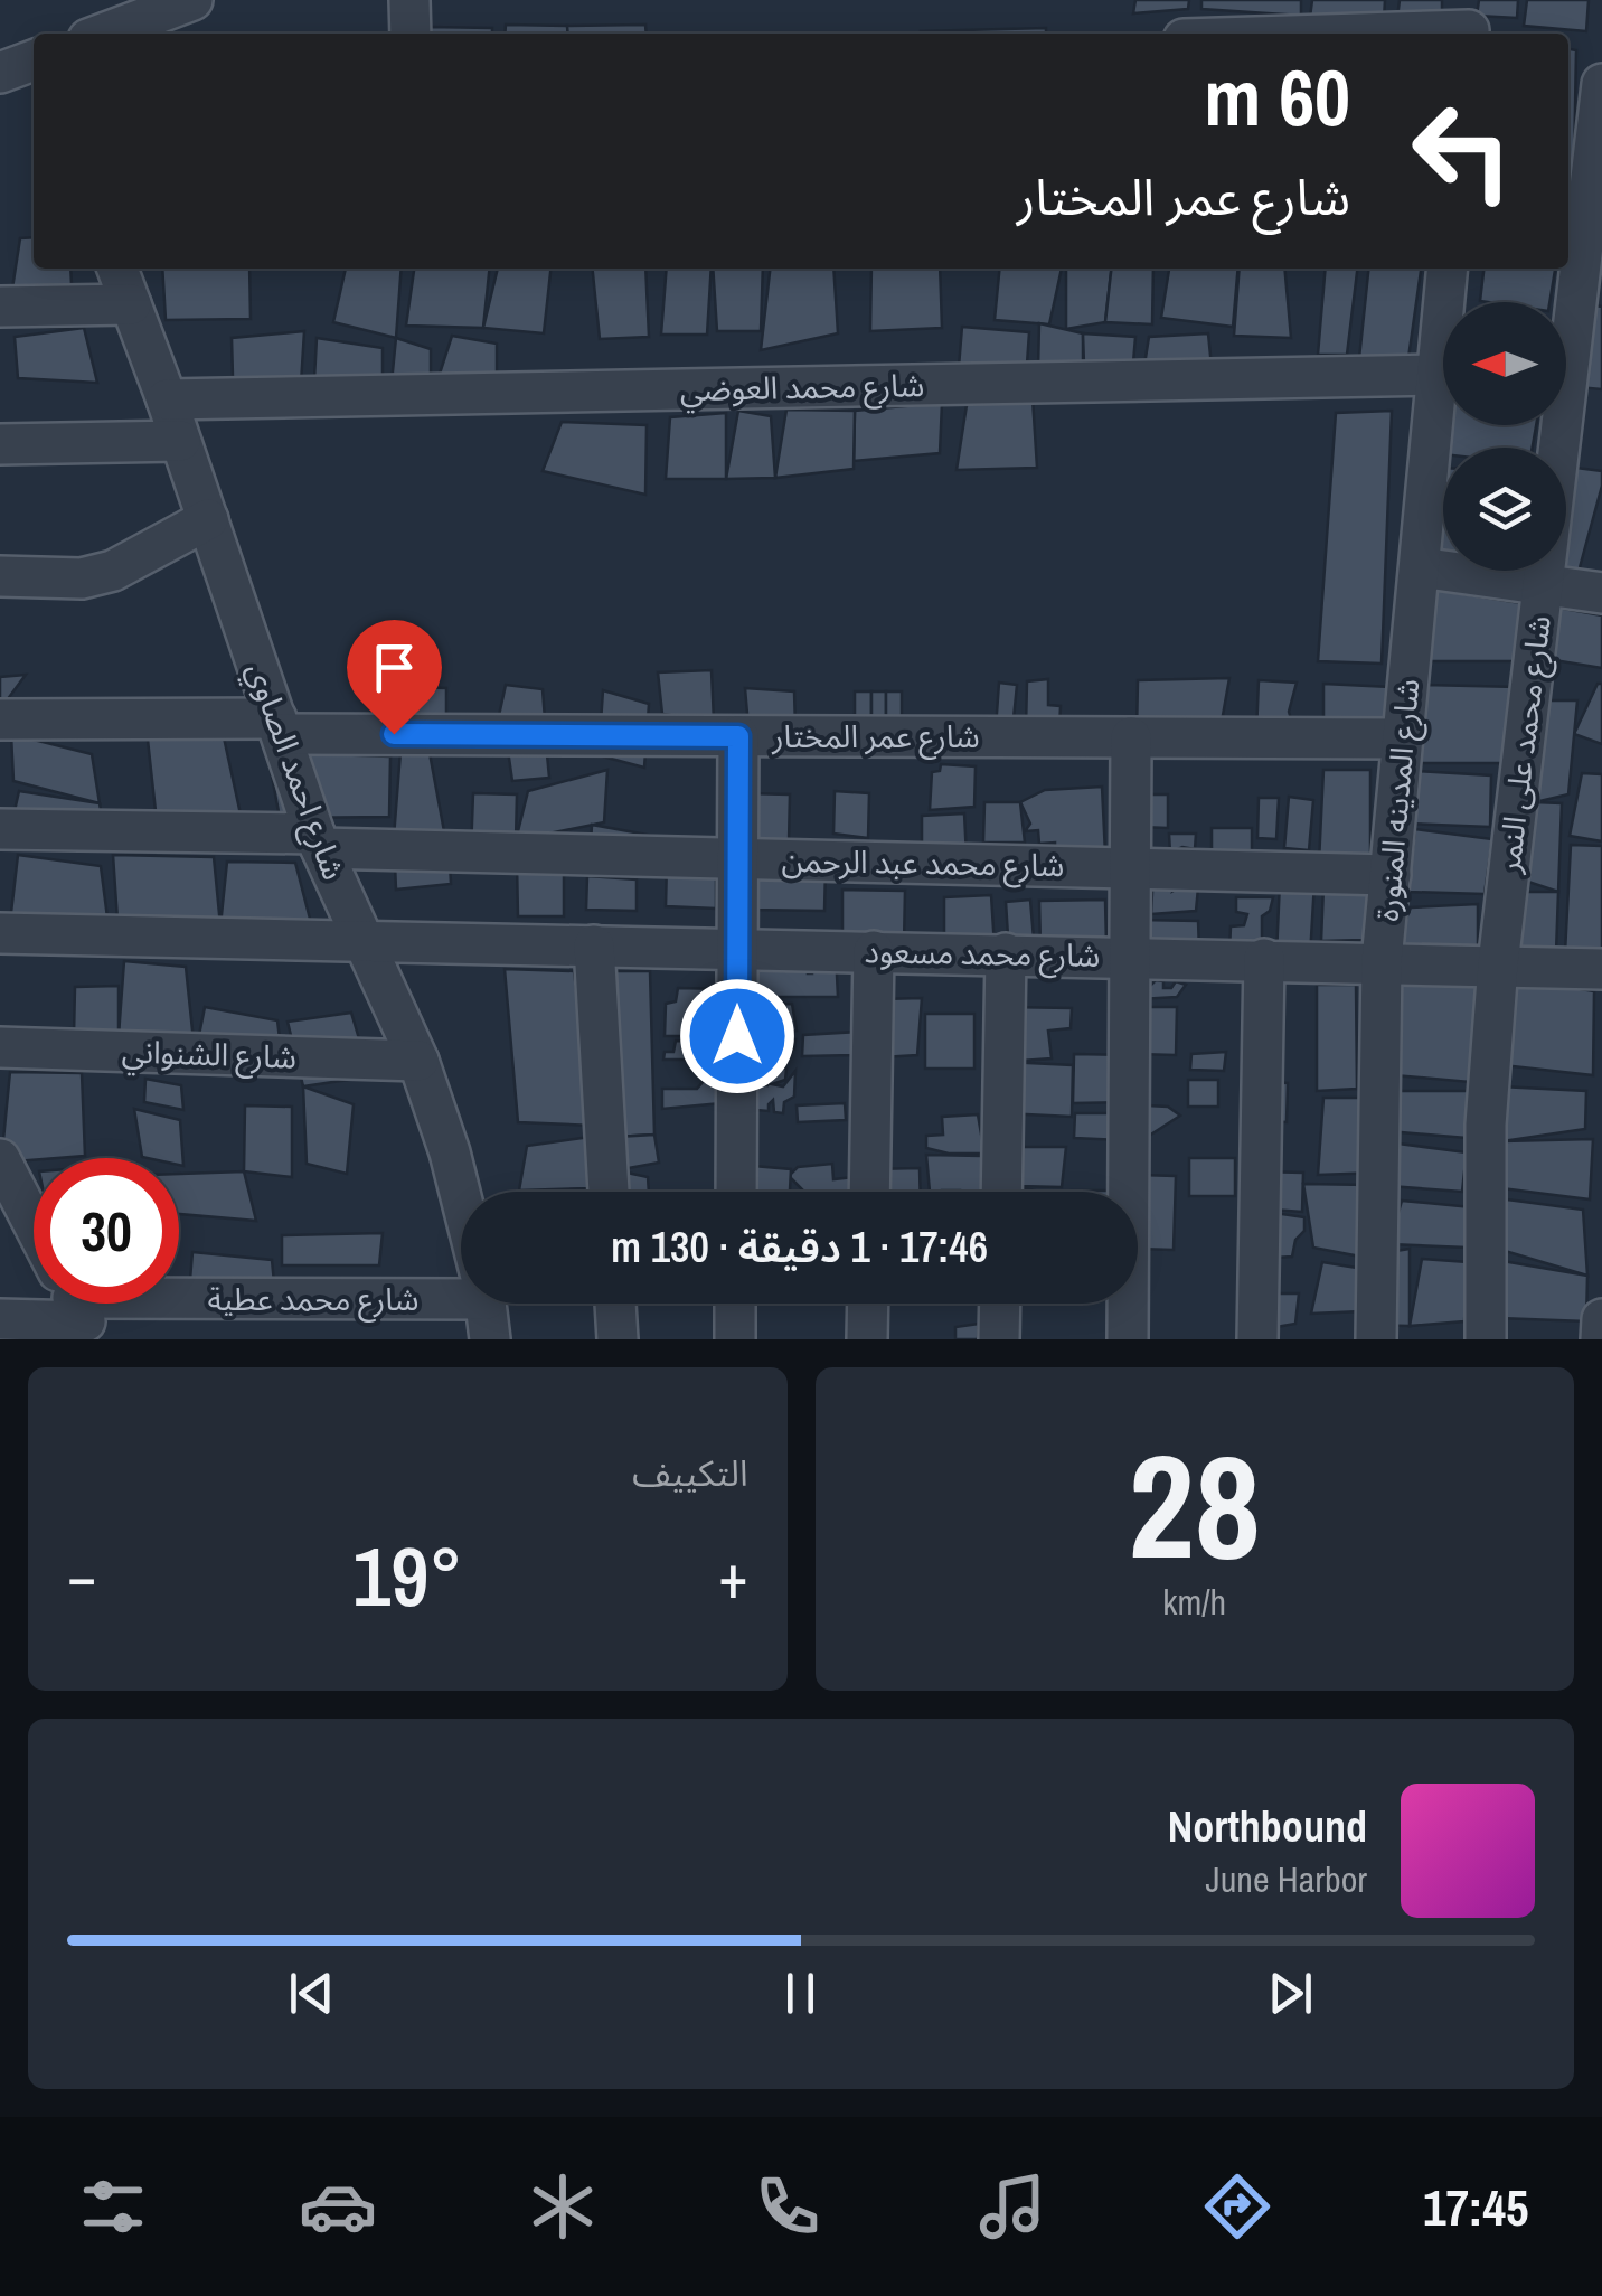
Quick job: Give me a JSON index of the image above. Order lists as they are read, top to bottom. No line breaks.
{"streets":{"street":["شارع محمد العوضي","شارع عمر المختار","شارع محمد على النمر","شارع احمد الصاوي","شارع المدينه المنورة","شارع محمد عبد الرحمن","شارع محمد مسعود","شارع الشنواني","شارع محمد عطية"]},"crossings":[["شارع محمد العوضي","شارع احمد الصاوي"],["شارع محمد العوضي","شارع المدينه المنورة"],["شارع عمر المختار","شارع احمد الصاوي"],["شارع عمر المختار","شارع المدينه المنورة"],["شارع محمد على النمر","شارع محمد مسعود"],["شارع احمد الصاوي","شارع محمد عبد الرحمن"],["شارع احمد الصاوي","شارع محمد مسعود"],["شارع احمد الصاوي","شارع الشنواني"],["شارع المدينه المنورة","شارع محمد عبد الرحمن"],["شارع المدينه المنورة","شارع محمد مسعود"]],"north":"left","page":{"turn":["60 m","شارع عمر المختار"],"limit":"30","trip":"17:46 · 1 دقيقة · 130 m","tile":[["28","km/h"],"التكييف"],"heat":["−","19°","+"],"song":["Northbound","June Harbor"],"tabs":"17:45"}}
